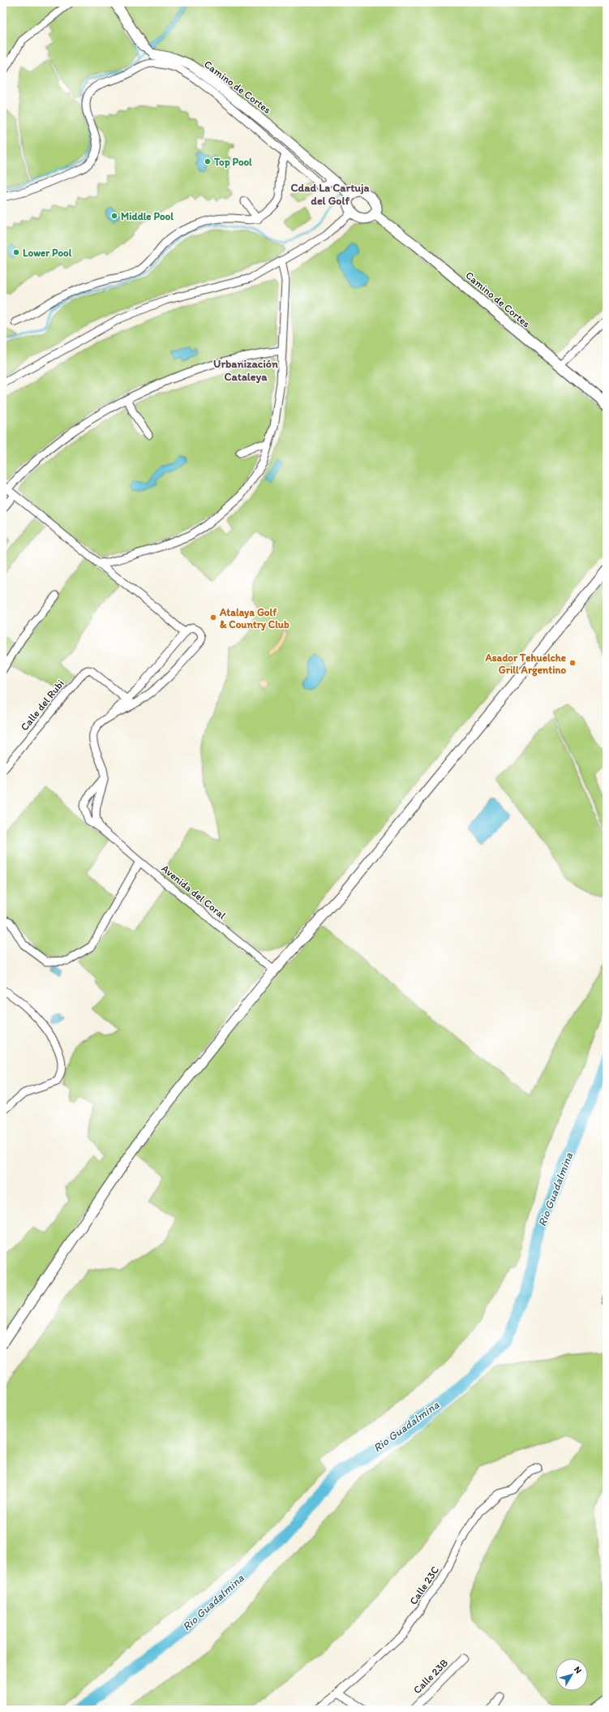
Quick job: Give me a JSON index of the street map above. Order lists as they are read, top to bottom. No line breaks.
{"streets":{"main road":["Camino de Cortes"],"street":["Calle del Rubi","Avenida del Coral","Calle 23C","Calle 23B"]},"districts":["Cdad La Cartuja del Golf","Urbanización Cataleya"],"water":["Rio Guadalmina"],"places":["Top Pool","Middle Pool","Lower Pool","Atalaya Golf & Country Club","Asador Tehuelche Grill Argentino"],"north":"top right"}
